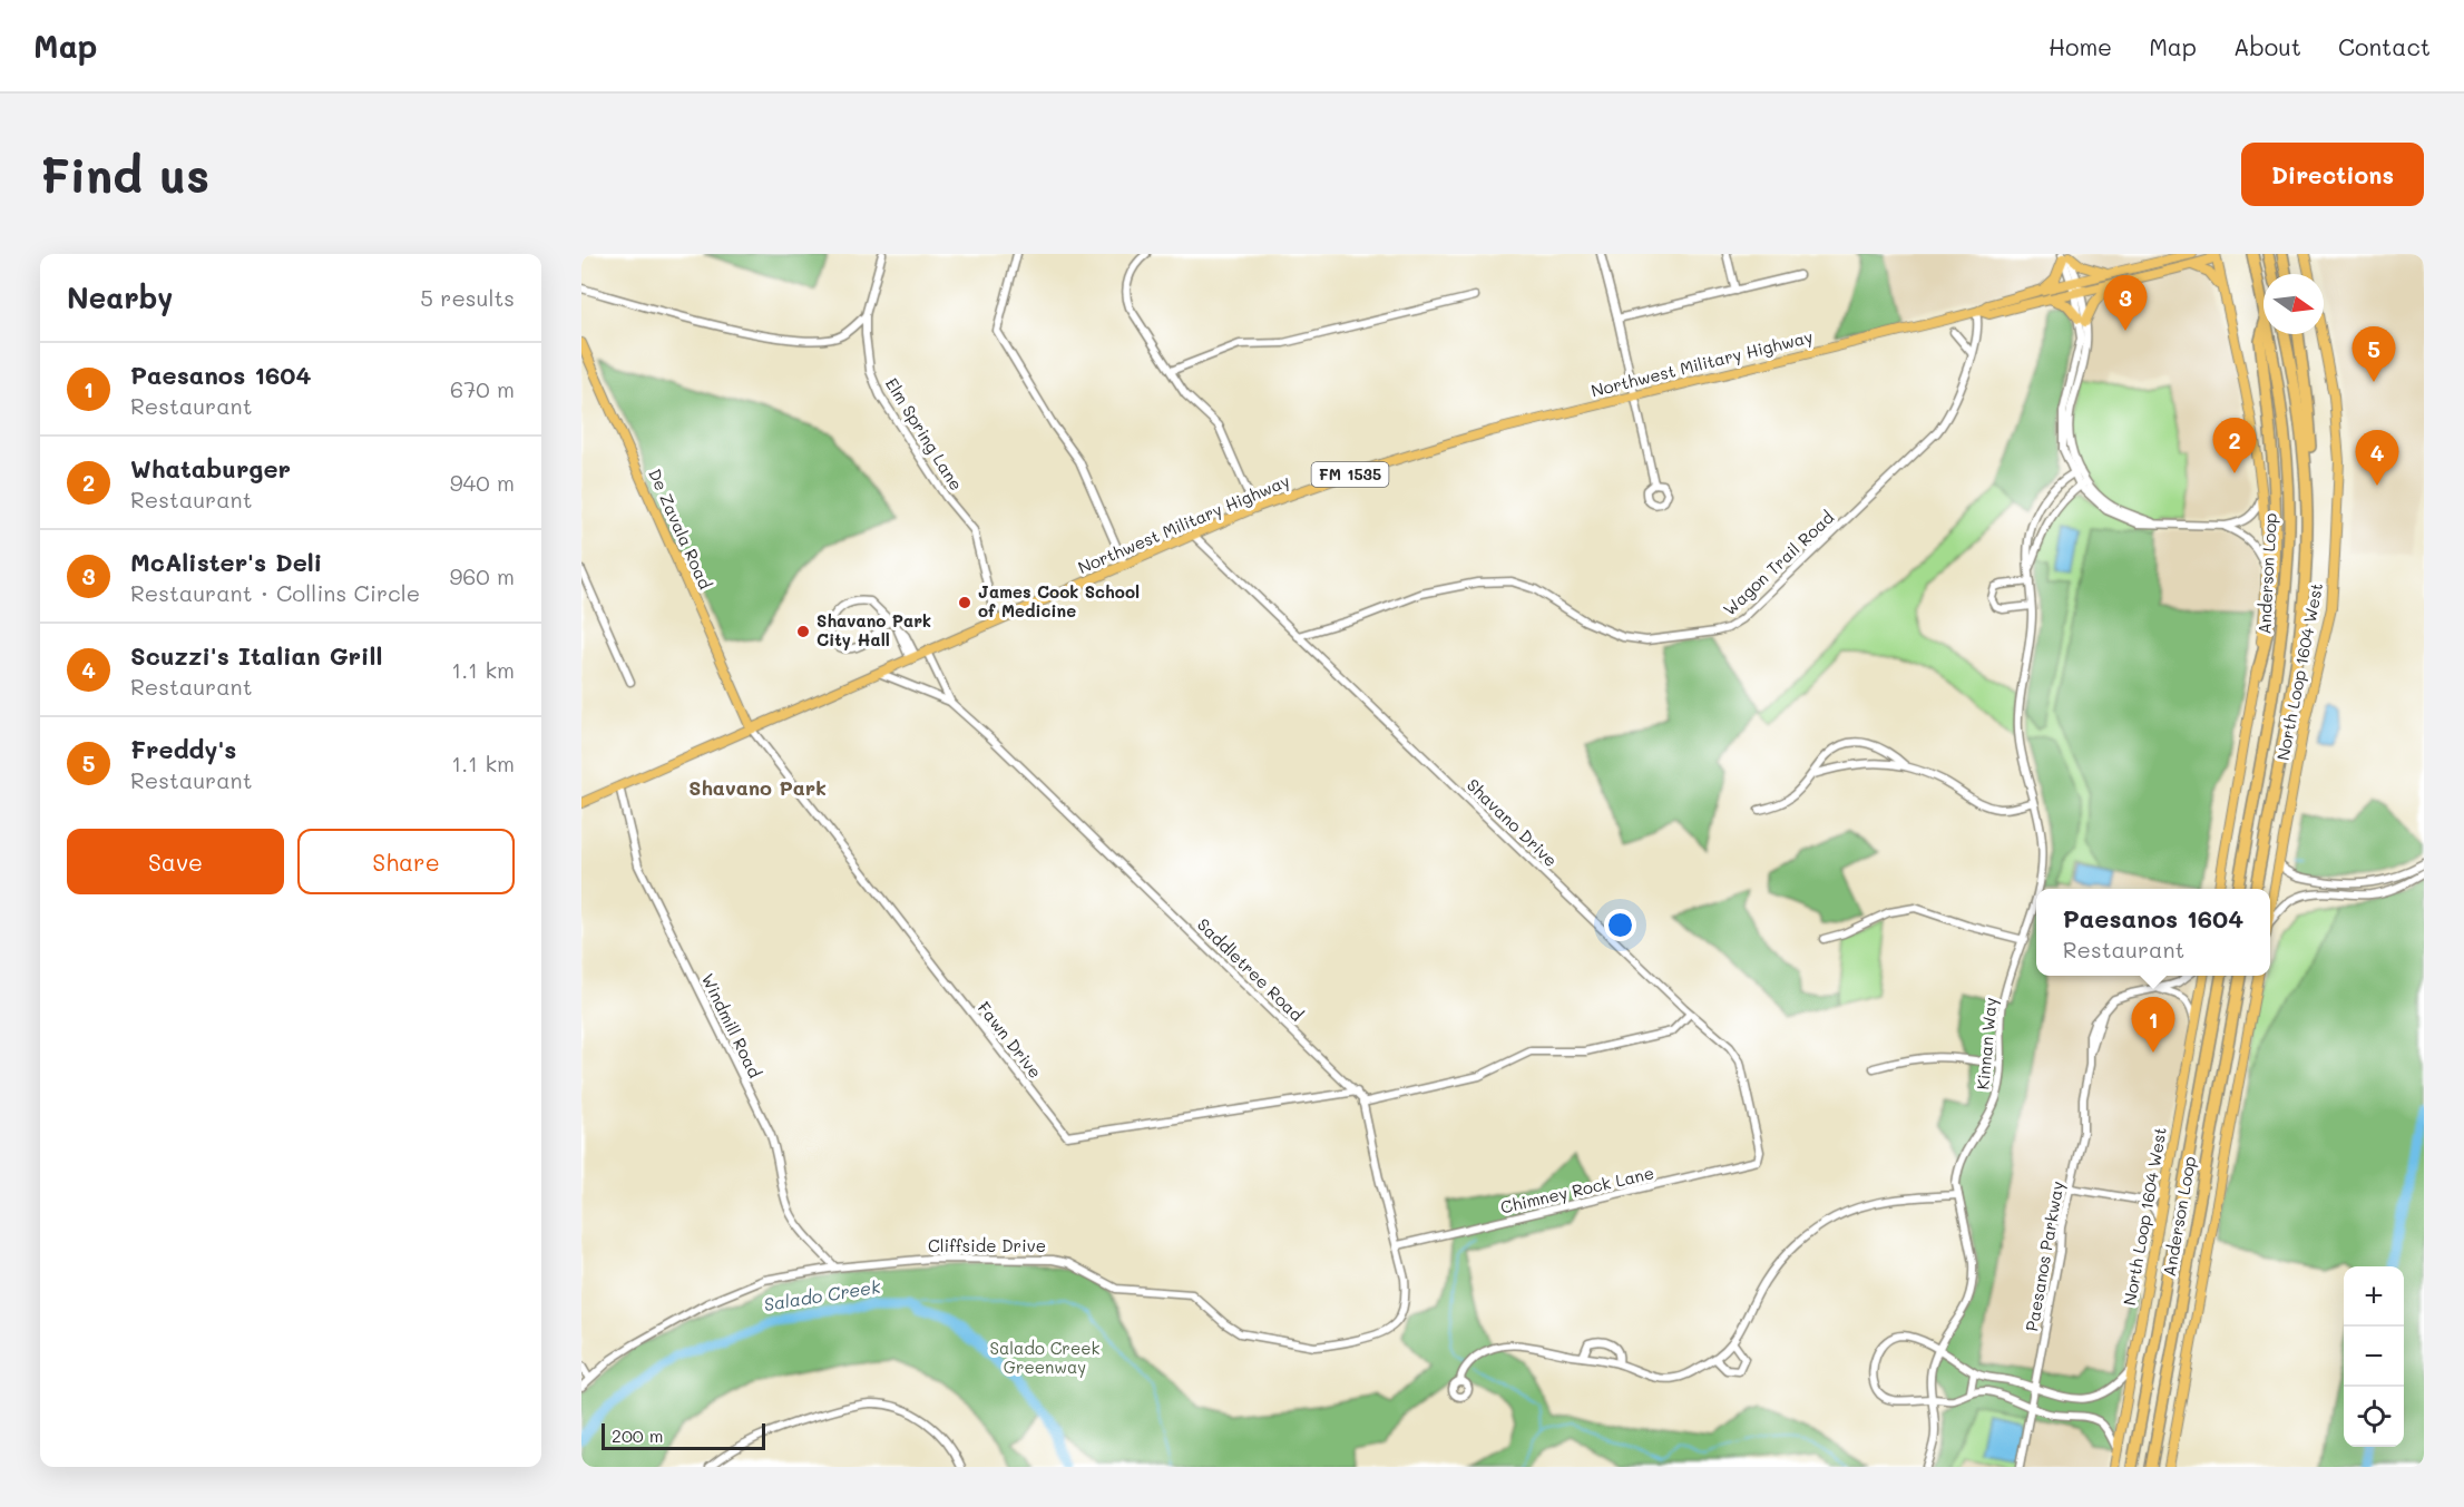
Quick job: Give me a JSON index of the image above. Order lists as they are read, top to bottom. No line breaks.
{"streets":{"highway":["Anderson Loop"],"main road":["Northwest Military Highway","FM 1535","De Zavala Road","North Loop 1604 West"],"street":["Elm Spring Lane","Wagon Trail Road","Shavano Drive","Saddletree Road","Windmill Road","Fawn Drive","Kinnan Way","Chimney Rock Lane","Cliffside Drive","Paesanos Parkway"]},"crossings":[["Northwest Military Highway","Elm Spring Lane"],["Northwest Military Highway","De Zavala Road"],["Northwest Military Highway","Wagon Trail Road"],["Northwest Military Highway","Shavano Drive"],["Northwest Military Highway","Saddletree Road"],["Northwest Military Highway","Windmill Road"],["Northwest Military Highway","Fawn Drive"],["De Zavala Road","Fawn Drive"],["Wagon Trail Road","Shavano Drive"],["Shavano Drive","Chimney Rock Lane"],["Saddletree Road","Fawn Drive"],["Saddletree Road","Chimney Rock Lane"],["Saddletree Road","Cliffside Drive"],["Windmill Road","Cliffside Drive"]],"districts":["Shavano Park"],"water":["Salado Creek"],"parks":["Salado Creek Greenway"],"places":["James Cook School of Medicine","Shavano Park City Hall"],"scale_bar":"200 m","north":"right","page":{"header":"Map","nav":["Home","Map","About","Contact"],"buttons":["Directions",["Save","Share"]],"title":"Find us","heading":["Nearby","5 results"],"pins":["3","5","2","4","1"],"list":[{"mark":"1","name":"Paesanos 1604","note":"Restaurant","value":"670 m"},{"mark":"2","name":"Whataburger","note":"Restaurant","value":"940 m"},{"mark":"3","name":"McAlister's Deli","note":"Restaurant · Collins Circle","value":"960 m"},{"mark":"4","name":"Scuzzi's Italian Grill","note":"Restaurant","value":"1.1 km"},{"mark":"5","name":"Freddy's","note":"Restaurant","value":"1.1 km"}],"popup":["Paesanos 1604","Restaurant"],"map_buttons":["+","−"],"scale":"200 m"}}
